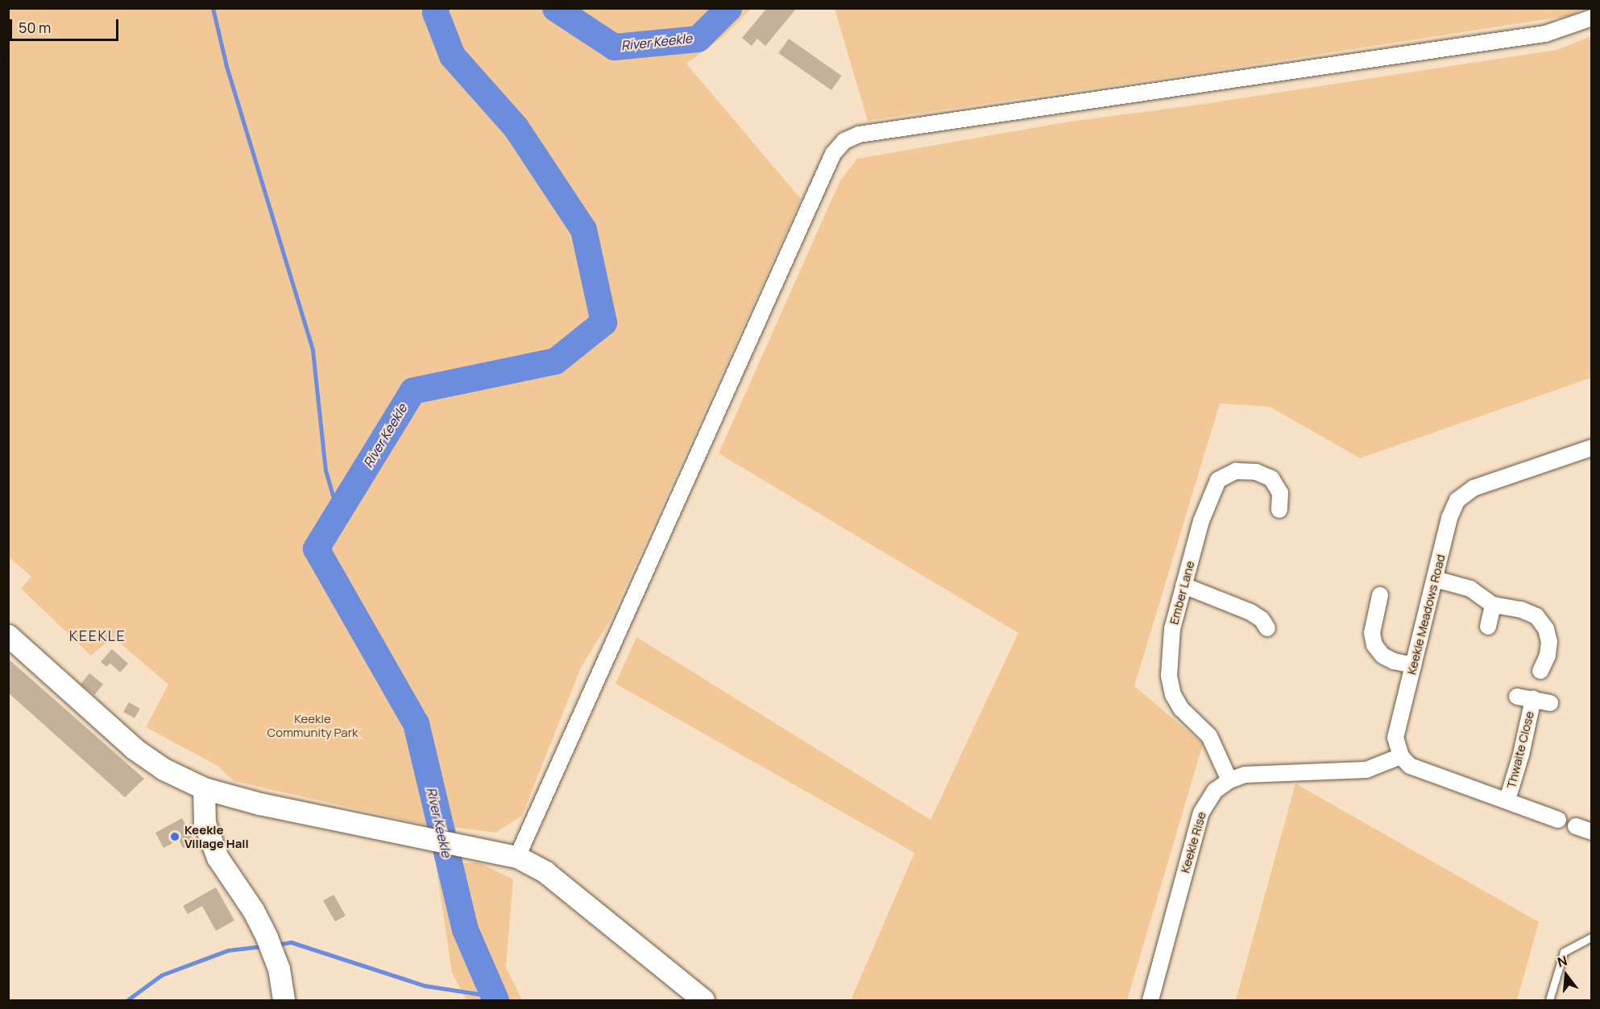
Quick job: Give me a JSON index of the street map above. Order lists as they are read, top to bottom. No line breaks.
{"streets":{"street":["Ember Lane","Keekle Meadows Road","Thwaite Close","Keekle Rise"]},"crossings":[["Ember Lane","Keekle Rise"],["Keekle Meadows Road","Keekle Rise"]],"districts":["KEEKLE"],"water":["River Keekle"],"parks":["Keekle Community Park"],"places":["Keekle Village Hall"],"scale_bar":"50 m","north":"top"}
